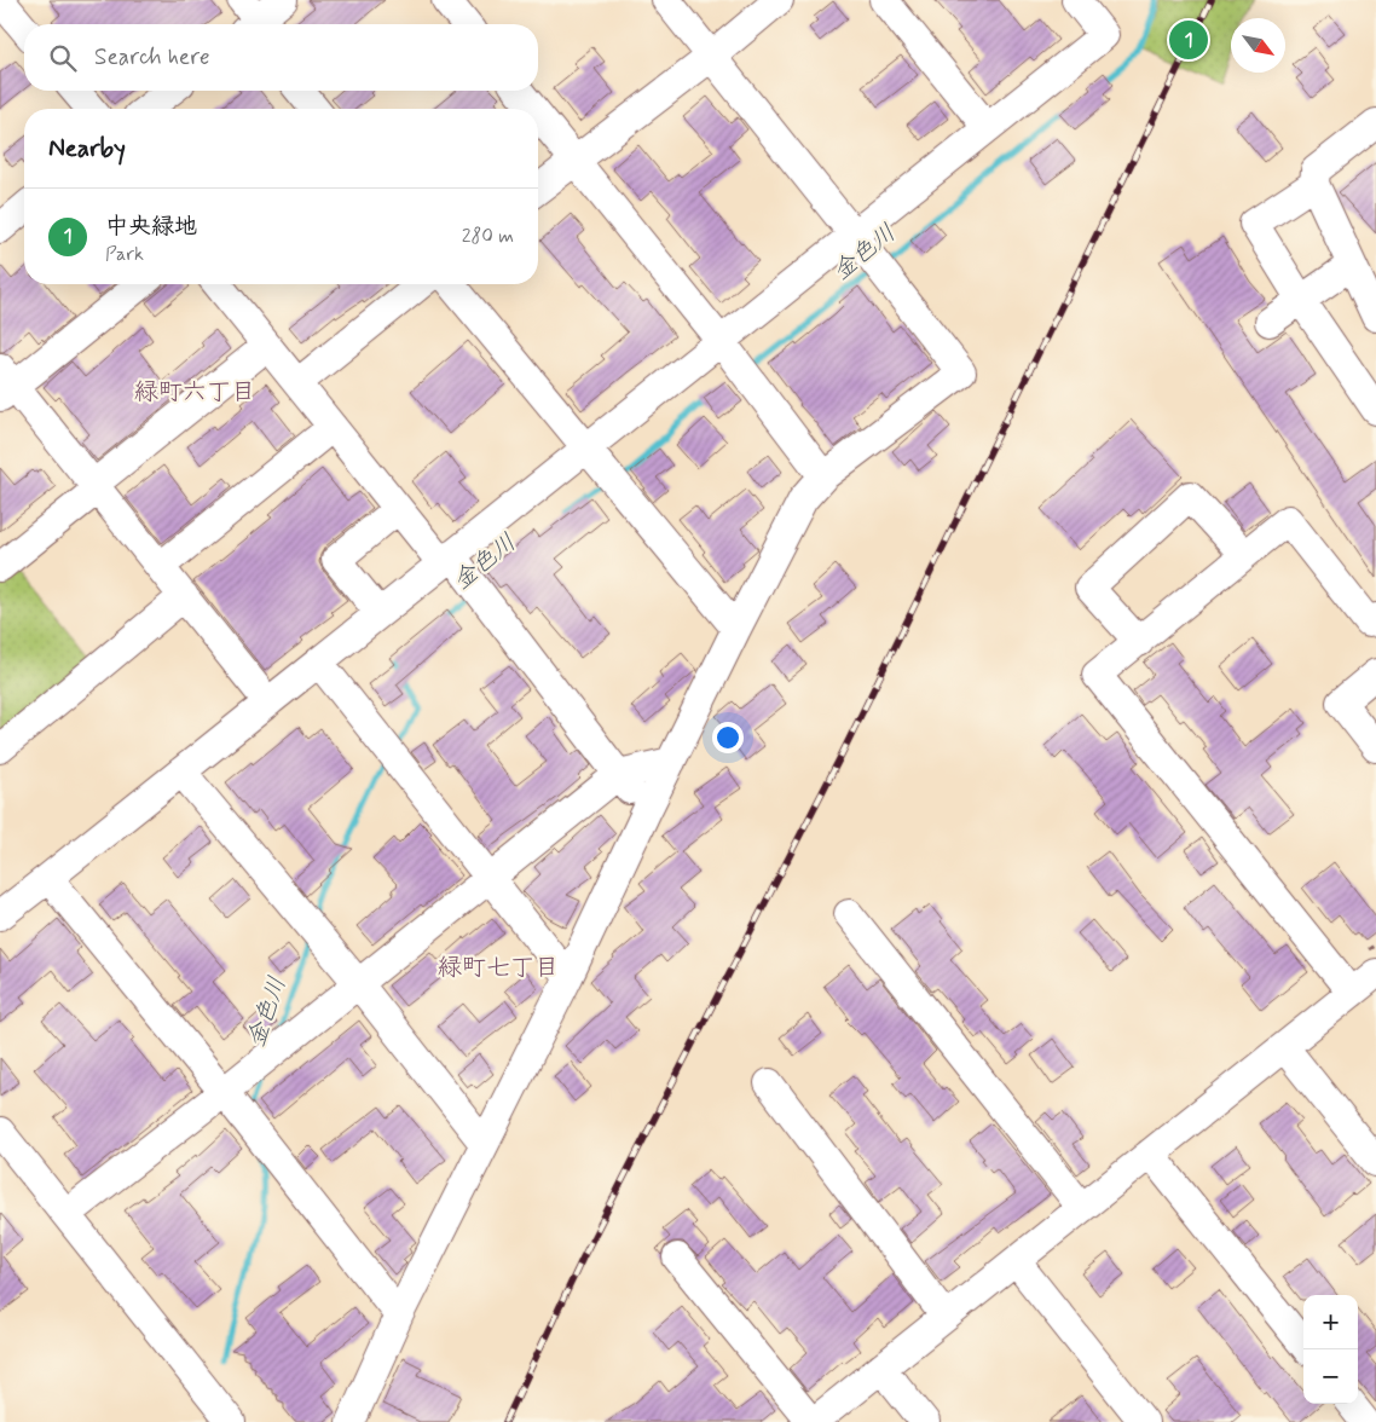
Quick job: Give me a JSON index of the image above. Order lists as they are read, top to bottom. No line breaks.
{"districts":["緑町六丁目","緑町七丁目"],"water":["金色川"],"north":"bottom right","page":{"pins":"1","search":"Search here","heading":"Nearby","list":[{"mark":"1","name":"中央緑地","note":"Park","value":"280 m"}],"map_buttons":["+","−"]}}
